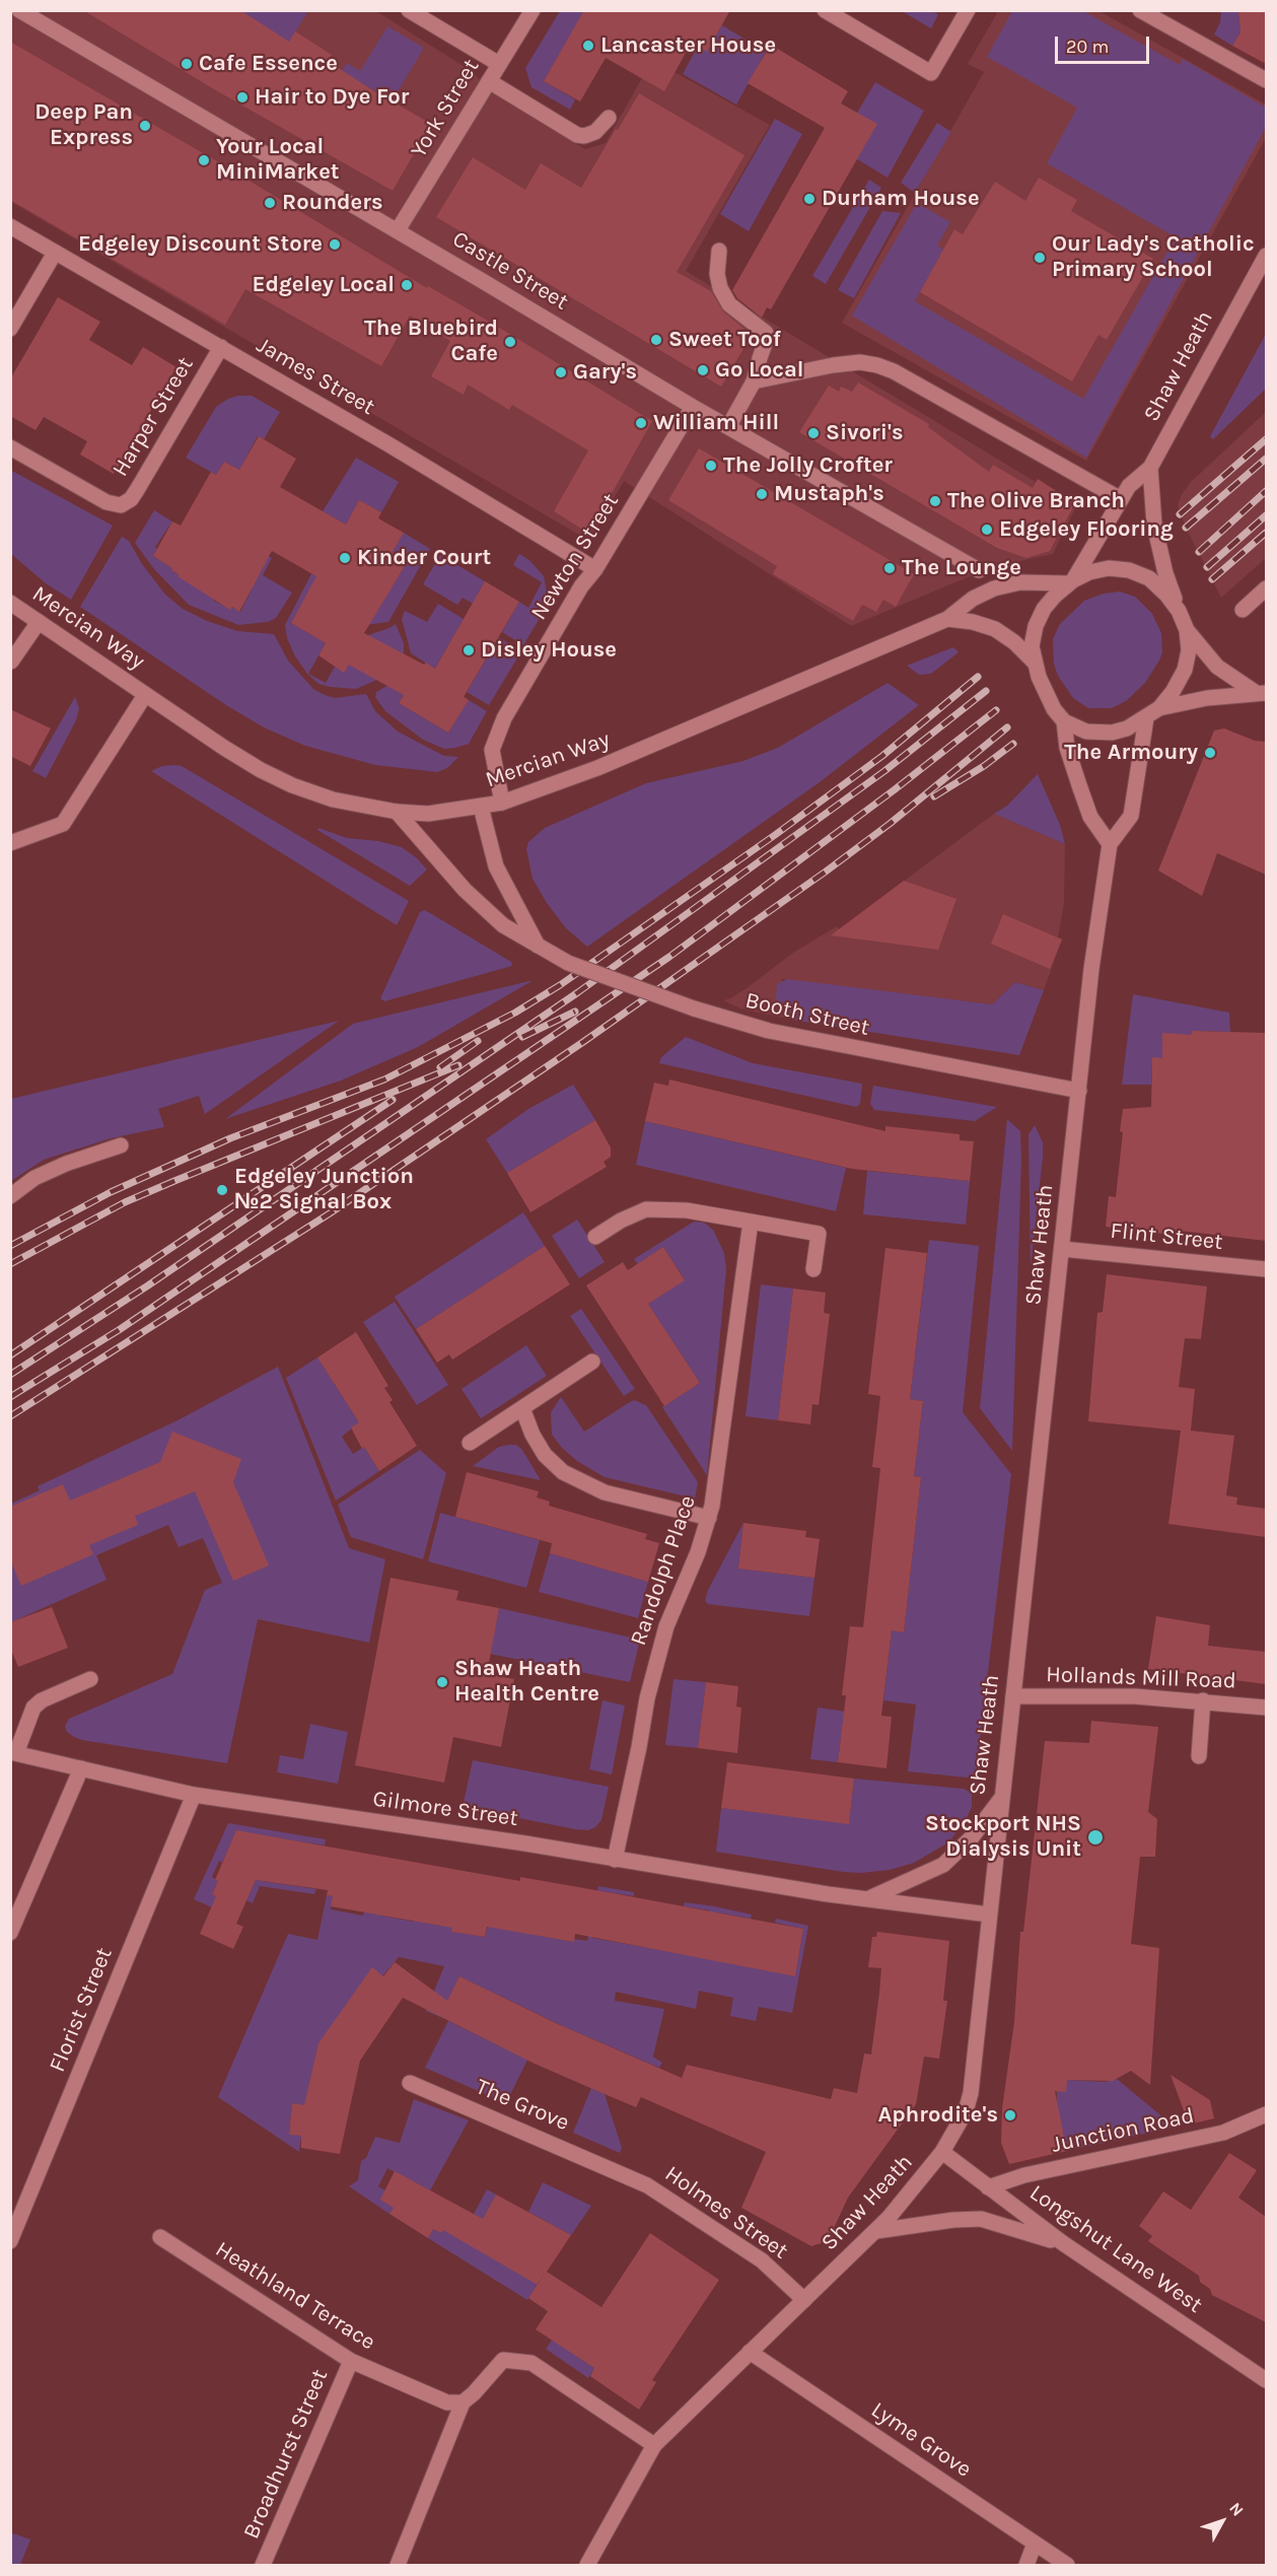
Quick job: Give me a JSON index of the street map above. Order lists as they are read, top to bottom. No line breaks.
{"streets":{"street":["York Street","Castle Street","Shaw Heath","James Street","Harper Street","Newton Street","Mercian Way","Booth Street","Flint Street","Randolph Place","Hollands Mill Road","Gilmore Street","Florist Street","The Grove","Junction Road","Holmes Street","Longshut Lane West","Heathland Terrace","Lyme Grove","Broadhurst Street"]},"crossings":[["York Street","Castle Street"],["Castle Street","Newton Street"],["Shaw Heath","Mercian Way"],["Shaw Heath","Booth Street"],["Shaw Heath","Flint Street"],["Shaw Heath","Hollands Mill Road"],["Shaw Heath","Gilmore Street"],["Shaw Heath","Holmes Street"],["Shaw Heath","Longshut Lane West"],["Shaw Heath","Lyme Grove"],["James Street","Harper Street"],["James Street","Newton Street"],["Newton Street","Mercian Way"],["Mercian Way","Booth Street"],["Randolph Place","Gilmore Street"],["Gilmore Street","Florist Street"],["The Grove","Holmes Street"],["Junction Road","Longshut Lane West"],["Heathland Terrace","Broadhurst Street"]],"places":["Lancaster House","Cafe Essence","Hair to Dye For","Deep Pan Express","Your Local MiniMarket","Durham House","Rounders","Edgeley Discount Store","Our Lady's Catholic Primary School","Edgeley Local","Sweet Toof","The Bluebird Cafe","Go Local","Gary's","William Hill","Sivori's","The Jolly Crofter","Mustaph's","The Olive Branch","Edgeley Flooring","Kinder Court","The Lounge","Disley House","The Armoury","Edgeley Junction №2 Signal Box","Shaw Heath Health Centre","Stockport NHS Dialysis Unit","Aphrodite's"],"scale_bar":"20 m","north":"top right"}
